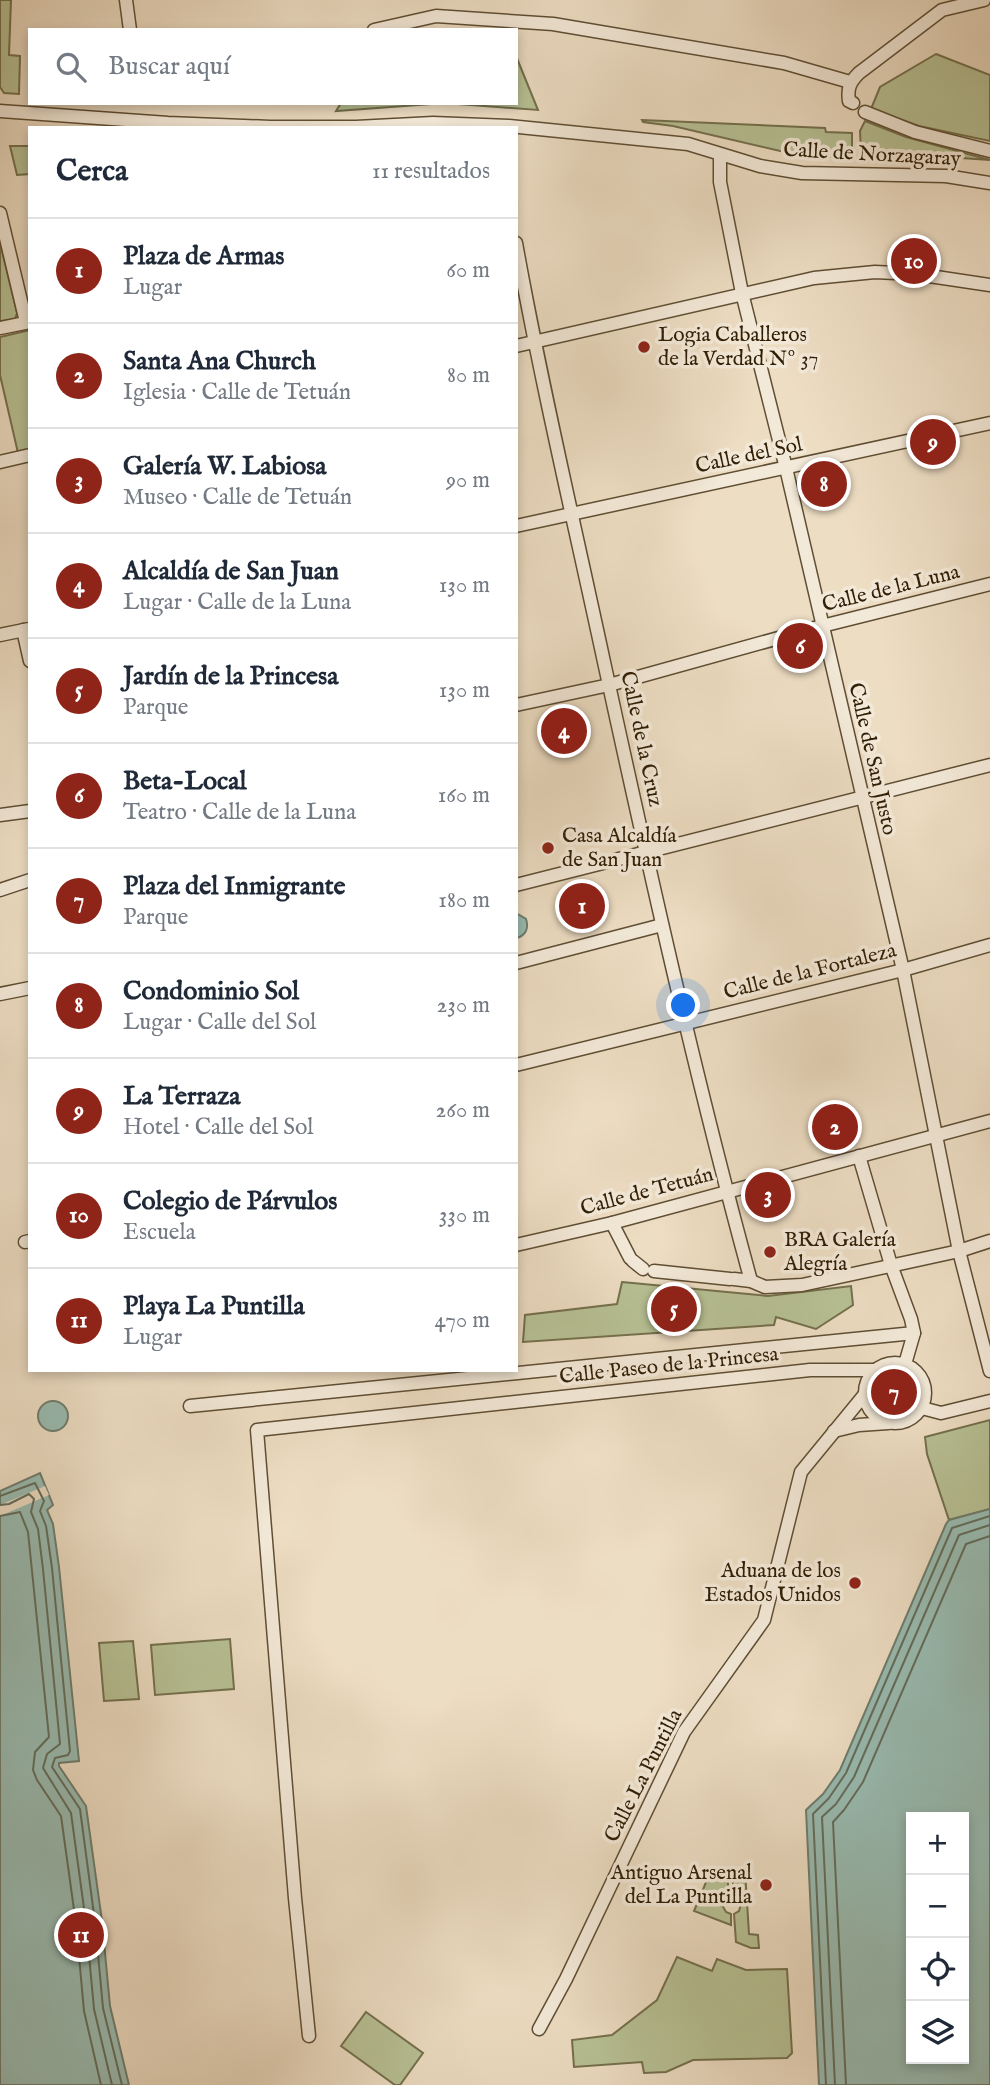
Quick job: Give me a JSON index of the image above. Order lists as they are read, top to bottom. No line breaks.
{"streets":{"street":["Calle de Norzagaray","Calle del Sol","Calle de la Luna","Calle de la Cruz","Calle de San Justo","Calle de la Fortaleza","Calle de Tetuán","Calle Paseo de la Princesa","Calle La Puntilla"]},"crossings":[["Calle de Norzagaray","Calle de San Justo"],["Calle del Sol","Calle de la Cruz"],["Calle del Sol","Calle de San Justo"],["Calle de la Luna","Calle de la Cruz"],["Calle de la Luna","Calle de San Justo"],["Calle de la Cruz","Calle de la Fortaleza"],["Calle de la Cruz","Calle de Tetuán"],["Calle de San Justo","Calle de la Fortaleza"],["Calle de San Justo","Calle de Tetuán"]],"places":["Logia Caballeros de la Verdad Nº 37","Casa Alcaldía de San Juan","BRA Galería Alegría","Aduana de los Estados Unidos","Antiguo Arsenal del La Puntilla"],"page":{"search":"Buscar aquí","heading":["Cerca","11 resultados"],"list":[{"mark":"1","name":"Plaza de Armas","note":"Lugar","value":"60 m"},{"mark":"2","name":"Santa Ana Church","note":"Iglesia · Calle de Tetuán","value":"80 m"},{"mark":"3","name":"Galería W. Labiosa","note":"Museo · Calle de Tetuán","value":"90 m"},{"mark":"4","name":"Alcaldía de San Juan","note":"Lugar · Calle de la Luna","value":"130 m"},{"mark":"5","name":"Jardín de la Princesa","note":"Parque","value":"130 m"},{"mark":"6","name":"Beta-Local","note":"Teatro · Calle de la Luna","value":"160 m"},{"mark":"7","name":"Plaza del Inmigrante","note":"Parque","value":"180 m"},{"mark":"8","name":"Condominio Sol","note":"Lugar · Calle del Sol","value":"230 m"},{"mark":"9","name":"La Terraza","note":"Hotel · Calle del Sol","value":"260 m"},{"mark":"10","name":"Colegio de Párvulos","note":"Escuela","value":"330 m"},{"mark":"11","name":"Playa La Puntilla","note":"Lugar","value":"470 m"}],"pins":["10","9","8","6","4","1","2","3","5","7","11"],"map_buttons":["+","−"]}}
